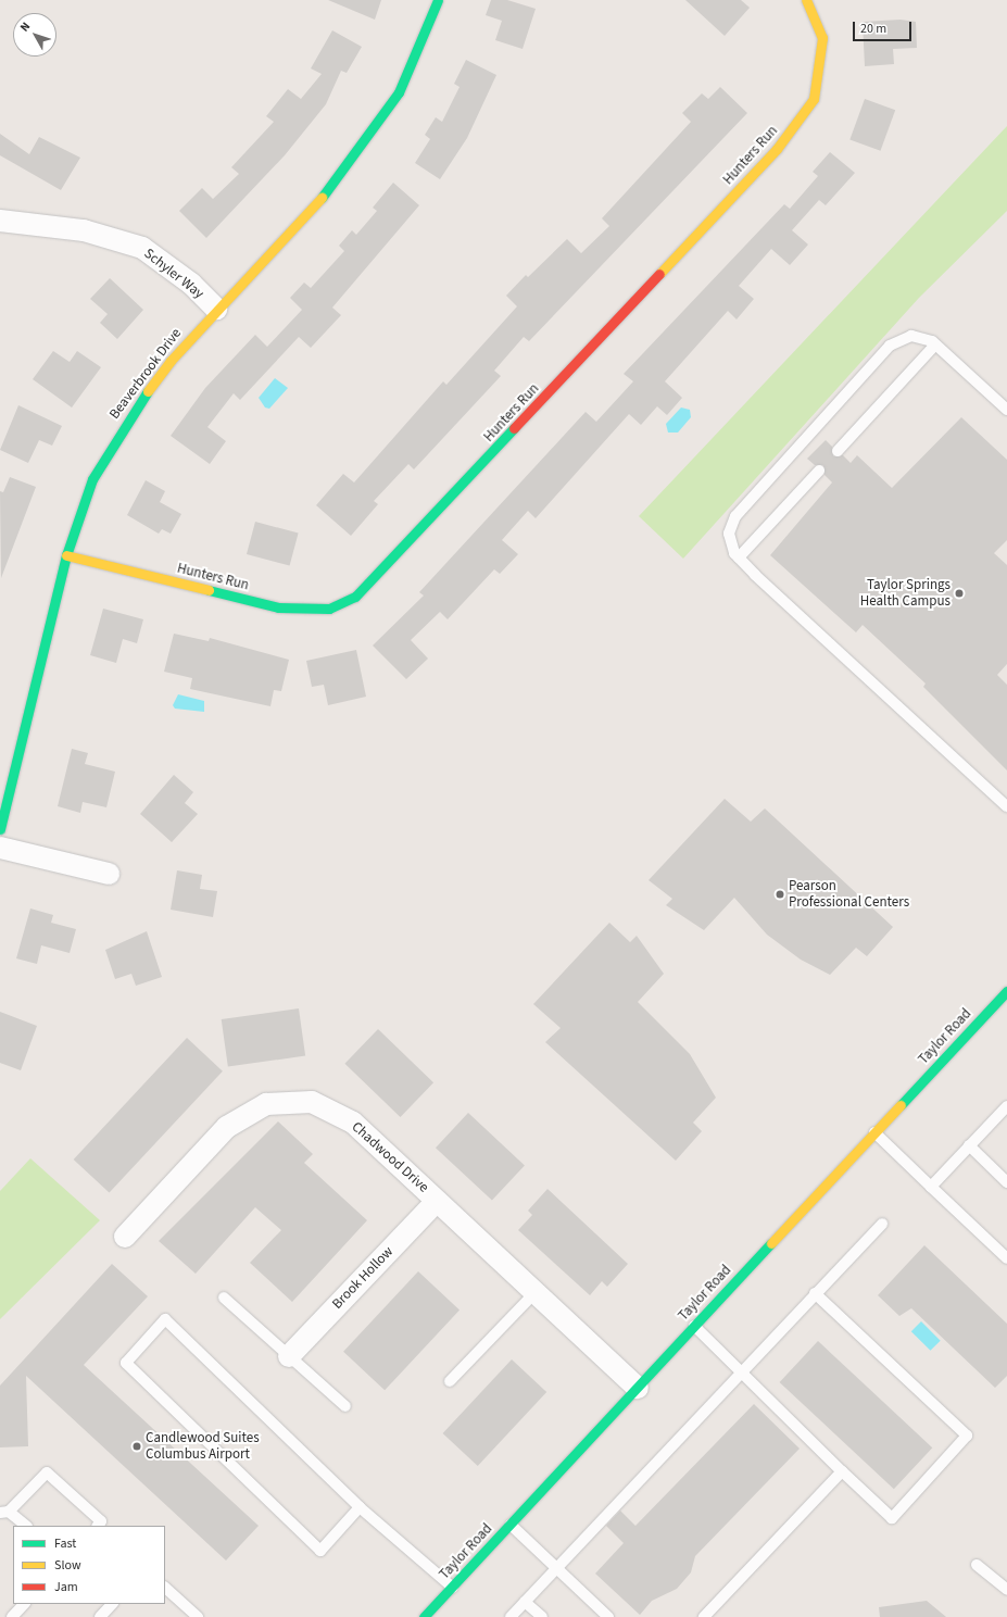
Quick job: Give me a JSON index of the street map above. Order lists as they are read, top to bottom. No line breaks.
{"streets":{"street":["Hunters Run","Schyler Way","Beaverbrook Drive","Taylor Road","Chadwood Drive","Brook Hollow"]},"crossings":[["Hunters Run","Beaverbrook Drive"],["Schyler Way","Beaverbrook Drive"],["Taylor Road","Chadwood Drive"],["Chadwood Drive","Brook Hollow"]],"places":["Taylor Springs Health Campus","Pearson Professional Centers","Candlewood Suites Columbus Airport"],"legend":["Fast","Slow","Jam"],"scale_bar":"20 m","north":"top left"}
